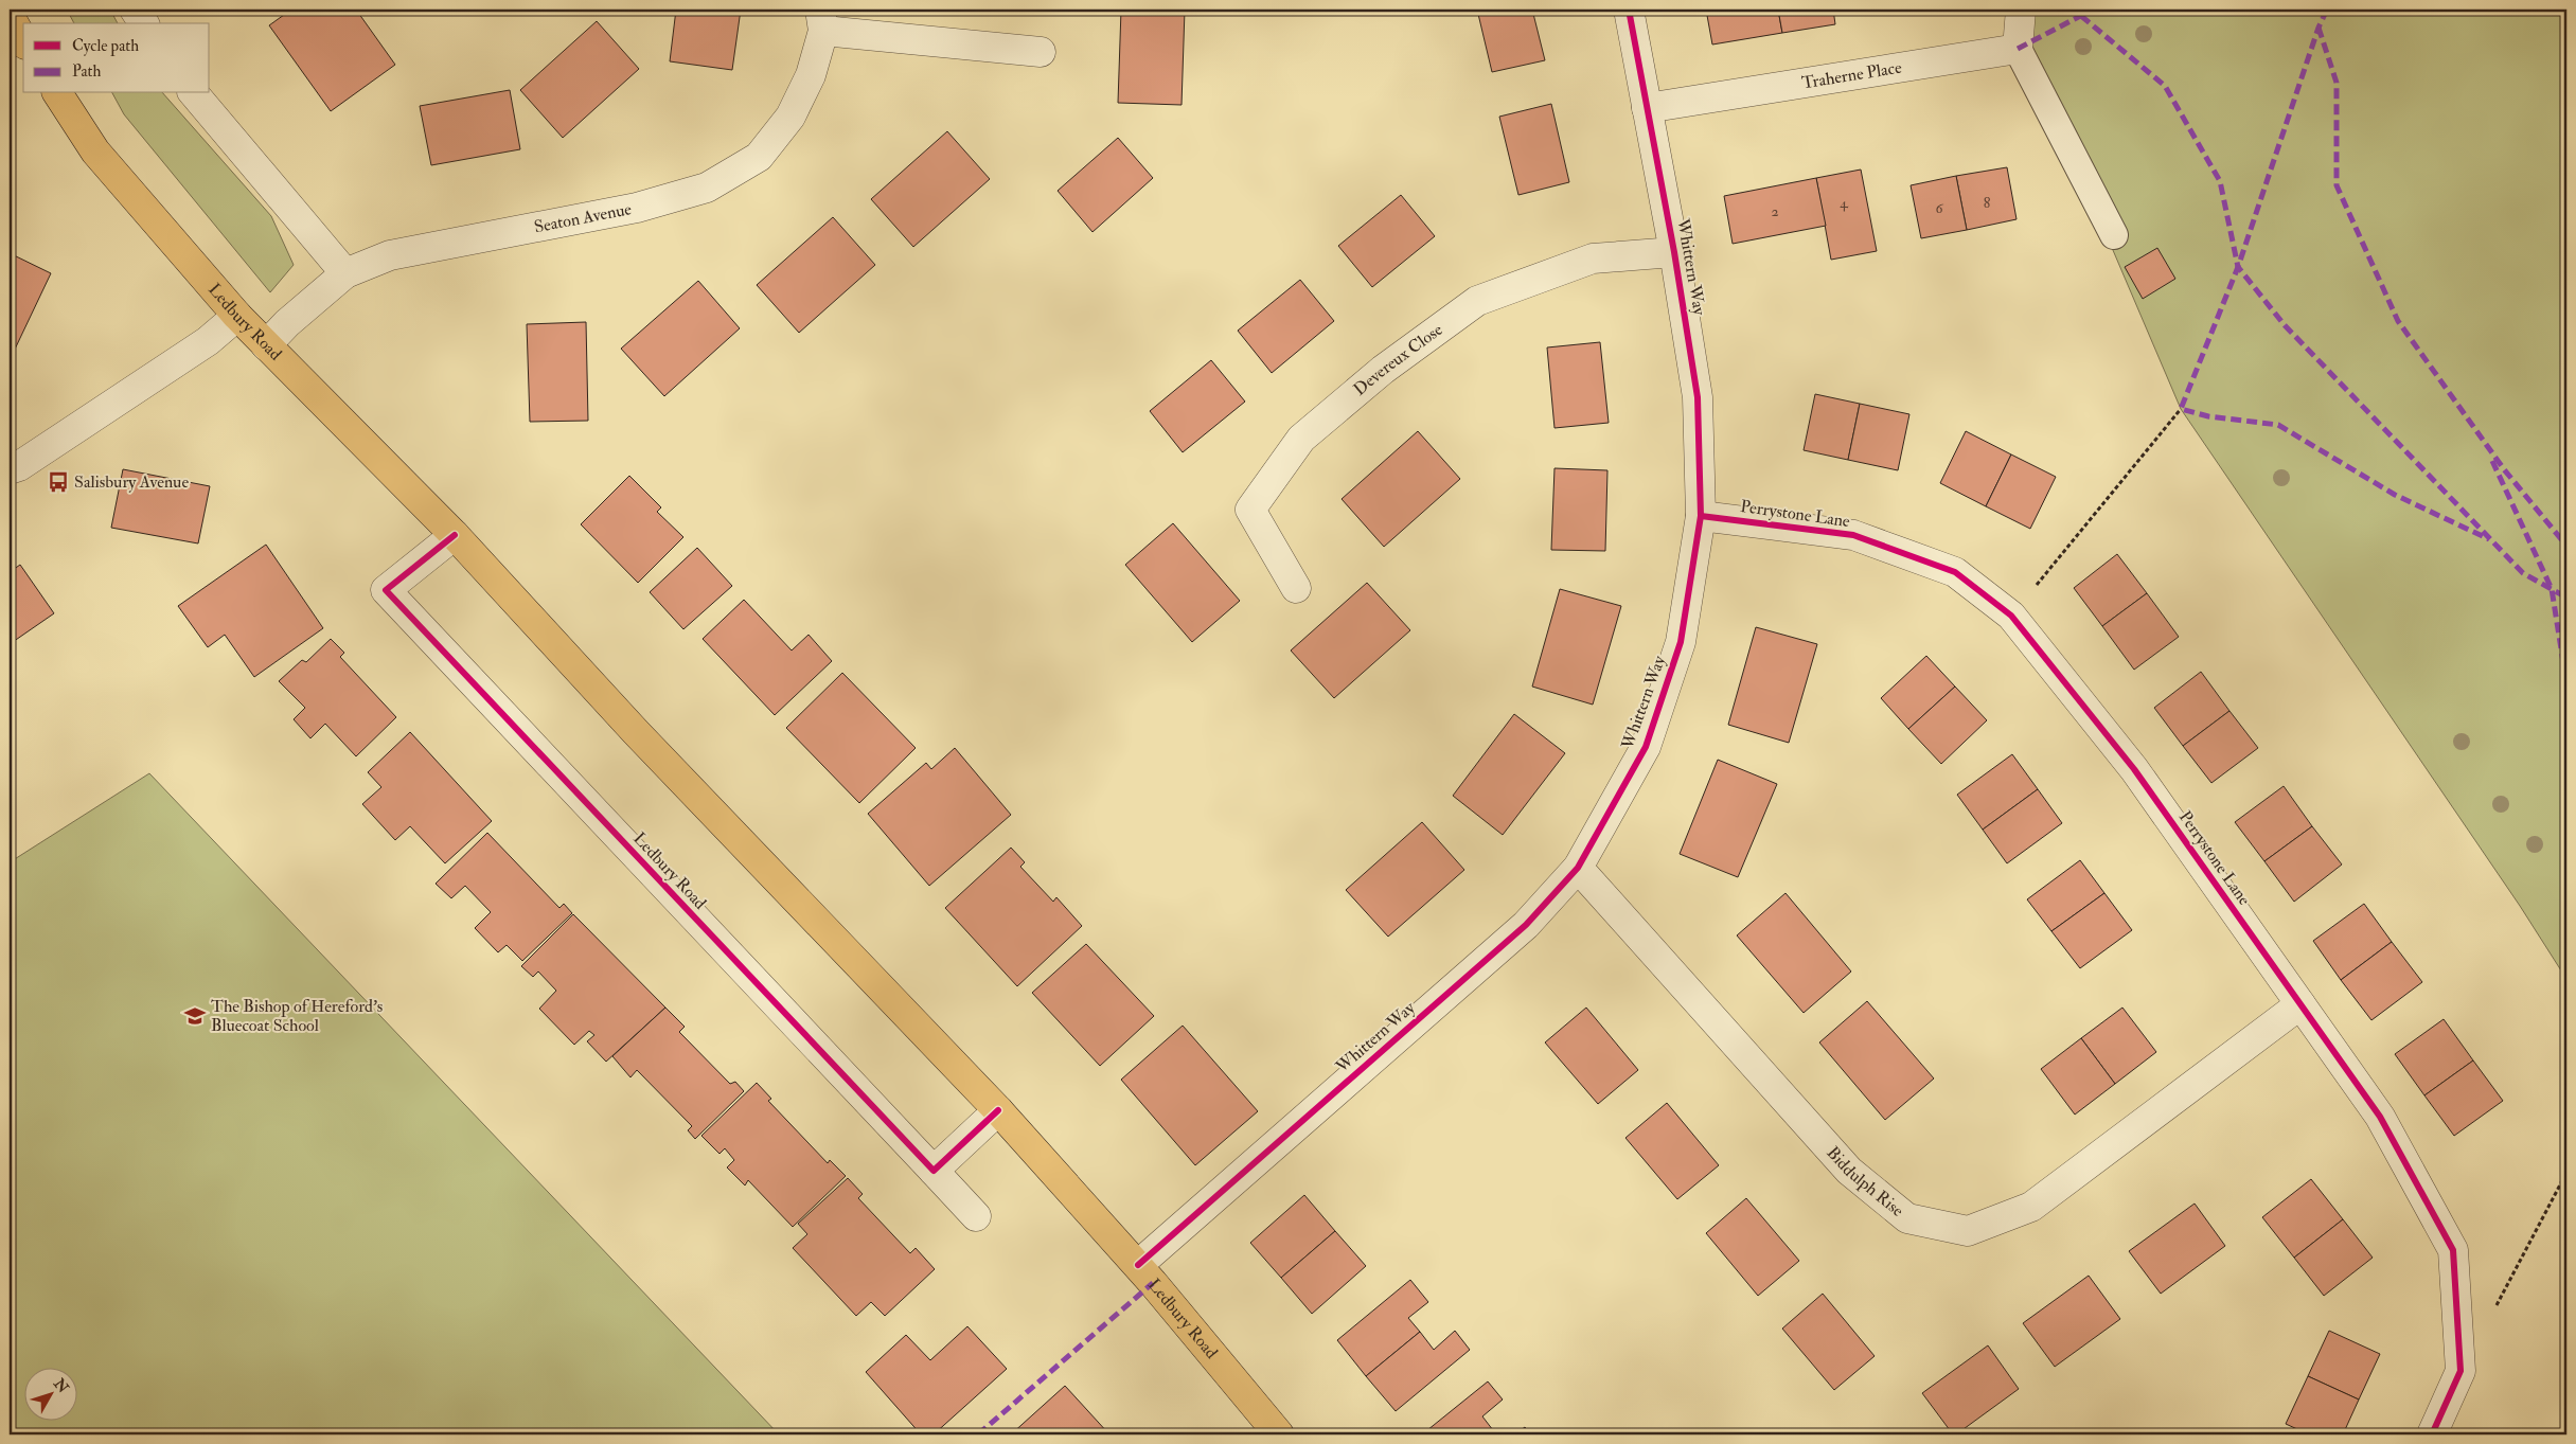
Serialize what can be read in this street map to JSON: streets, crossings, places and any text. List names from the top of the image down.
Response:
{
  "streets": {
    "highway": ["Ledbury Road"],
    "street": [
      "Traherne Place",
      "Seaton Avenue",
      "Whittern Way",
      "Devereux Close",
      "Perrystone Lane",
      "Biddulph Rise"
    ]
  },
  "crossings": [
    ["Traherne Place", "Whittern Way"],
    ["Seaton Avenue", "Ledbury Road"],
    ["Whittern Way", "Ledbury Road"],
    ["Whittern Way", "Devereux Close"],
    ["Whittern Way", "Perrystone Lane"],
    ["Whittern Way", "Biddulph Rise"],
    ["Perrystone Lane", "Biddulph Rise"]
  ],
  "places": {
    "bus stop": ["Salisbury Avenue"],
    "school or university": ["The Bishop of Hereford's Bluecoat School"]
  },
  "house_numbers": [
    "4",
    "8",
    "6",
    "2"
  ],
  "legend": ["Cycle path", "Path"],
  "north": "top right"
}
